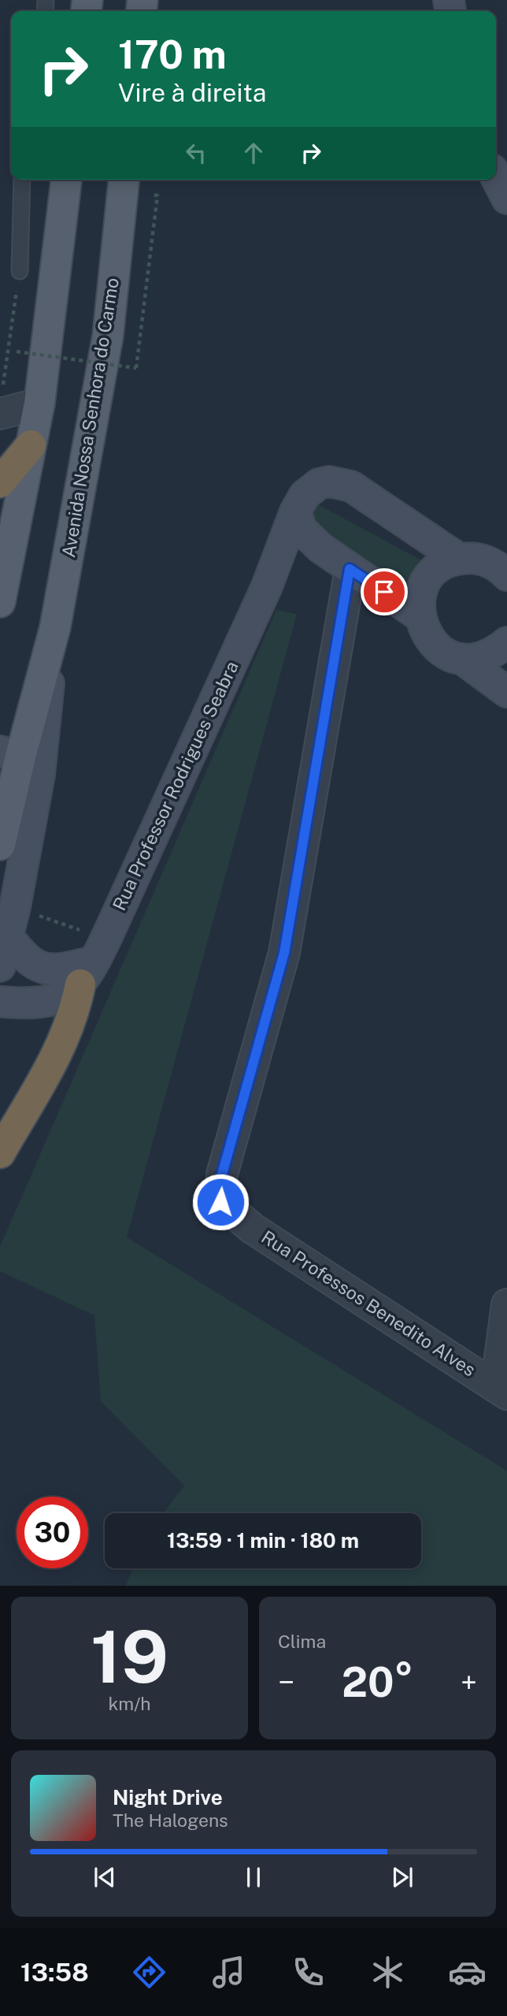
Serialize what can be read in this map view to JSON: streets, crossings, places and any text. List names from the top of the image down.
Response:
{
  "streets": {
    "main road": ["Avenida Nossa Senhora do Carmo"],
    "street": ["Rua Professor Rodrigues Seabra", "Rua Professos Benedito Alves"]
  },
  "page": {
    "turn": ["170 m", "Vire à direita"],
    "limit": "30",
    "trip": "13:59 · 1 min · 180 m",
    "tile": [
      ["19", "km/h"],
      "Clima"
    ],
    "heat": ["−", "20°", "+"],
    "song": ["Night Drive", "The Halogens"],
    "tabs": "13:58"
  }
}
